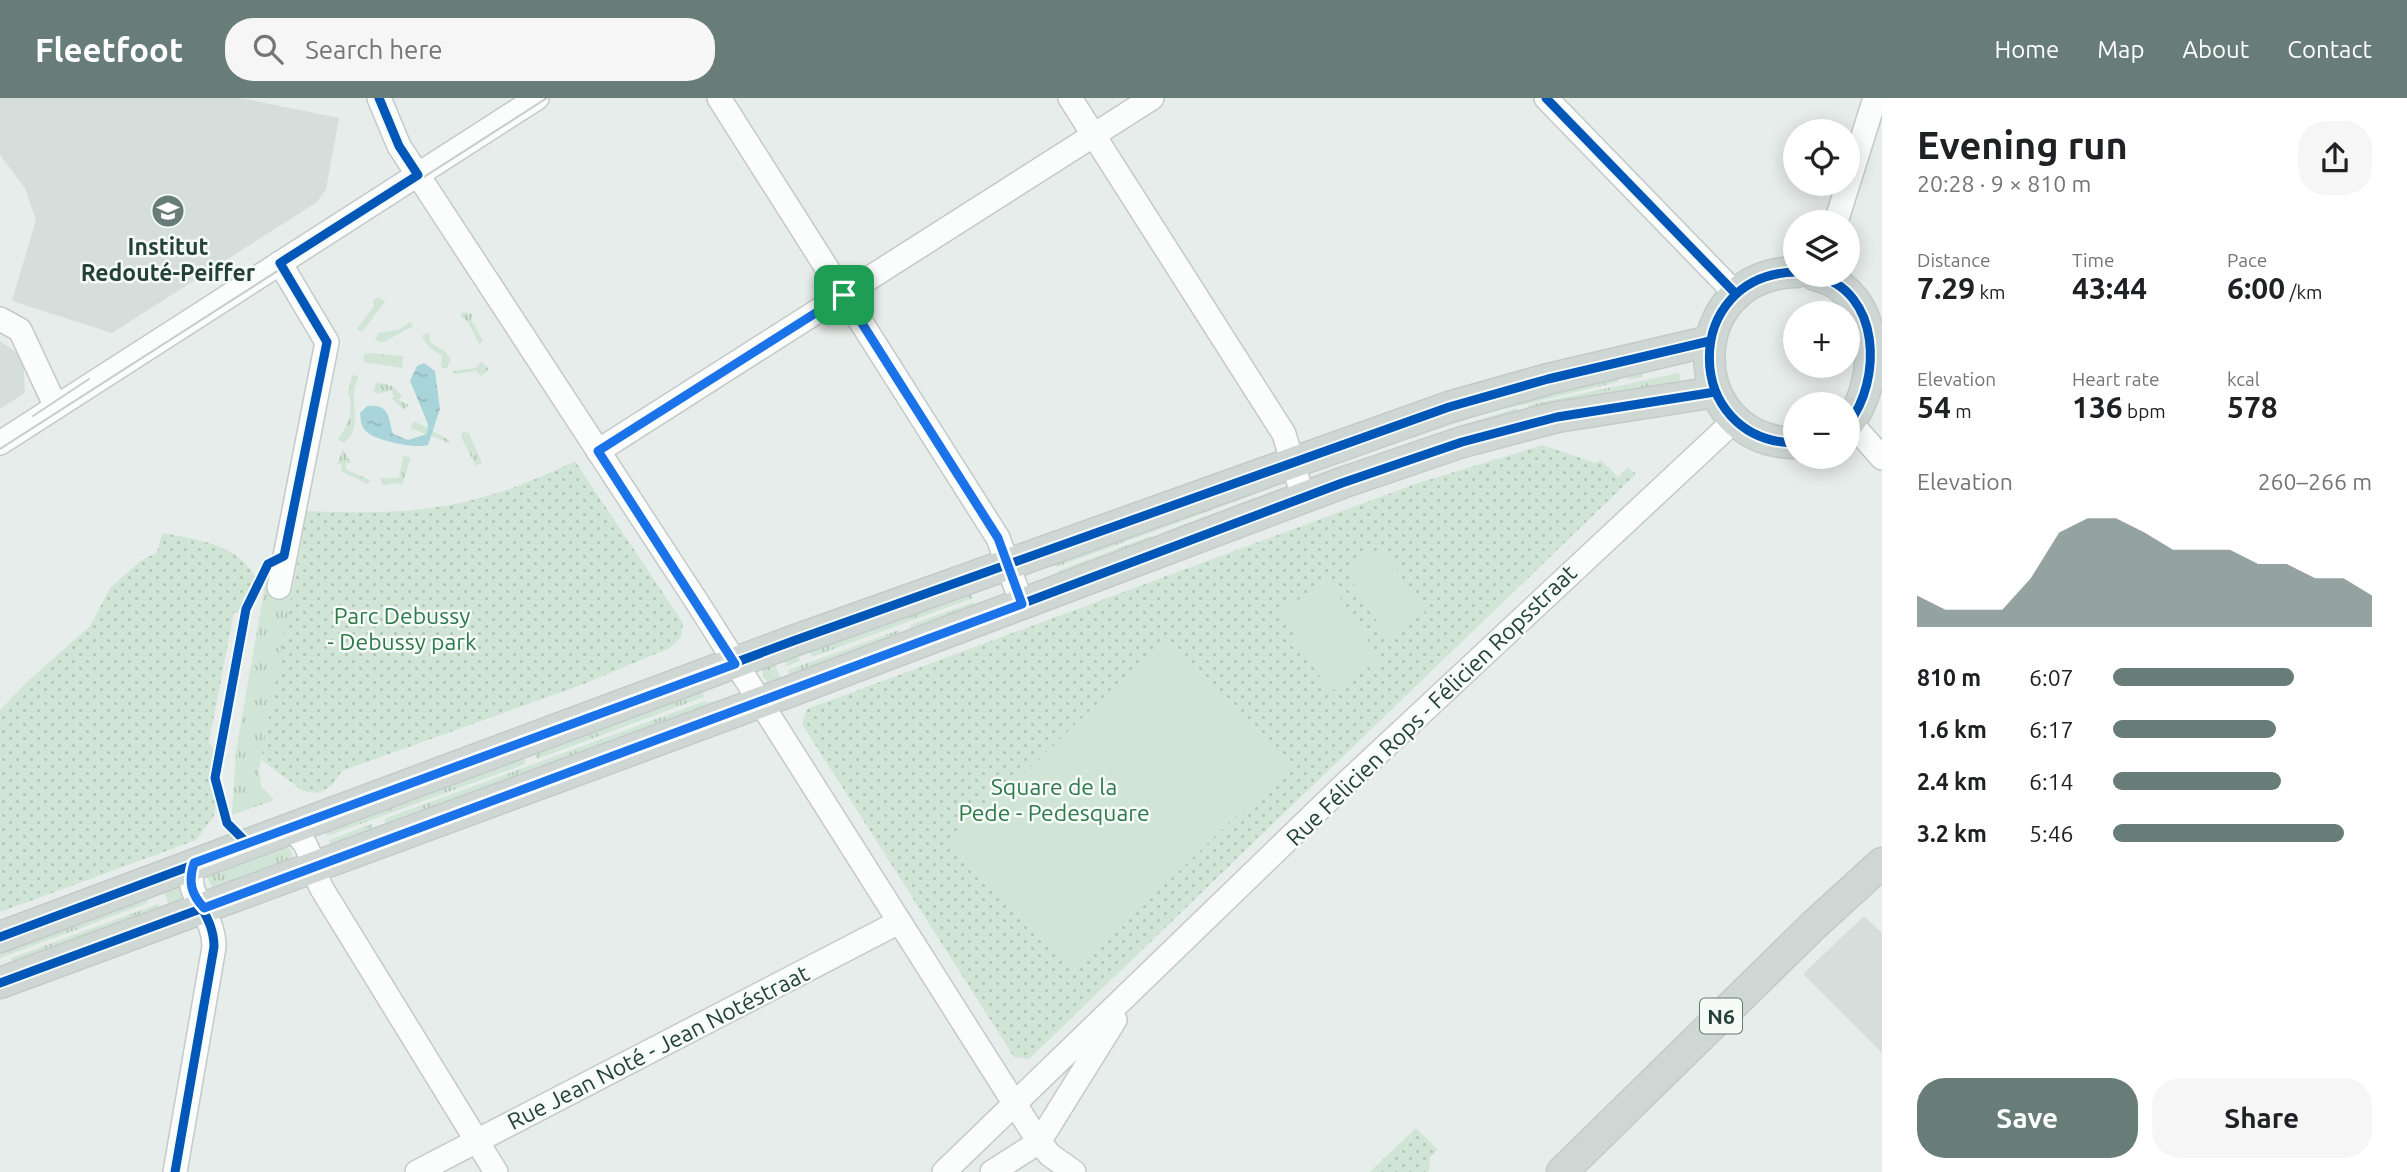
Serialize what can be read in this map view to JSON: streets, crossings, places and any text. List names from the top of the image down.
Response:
{
  "streets": {
    "main road": ["N6"],
    "street": ["Rue Félicien Rops - Félicien Ropsstraat", "Rue Jean Noté - Jean Notéstraat"]
  },
  "parks": ["Parc Debussy - Debussy park", "Square de la Pede - Pedesquare"],
  "places": {
    "school or university": ["Institut Redouté-Peiffer"]
  },
  "page": {
    "header": "Fleetfoot",
    "search": "Search here",
    "nav": [
      "Home",
      "Map",
      "About",
      "Contact"
    ],
    "heading": ["Evening run", "20:28 · 9 × 810 m"],
    "map_buttons": ["+", "−"],
    "stats": [
      ["Distance", "7.29 km"],
      ["Time", "43:44"],
      ["Pace", "6:00 /km"],
      ["Elevation", "54 m"],
      ["Heart rate", "136 bpm"],
      ["kcal", "578"]
    ],
    "chart": ["Elevation", "260–266 m"],
    "list": [
      {
        "name": "810 m",
        "note": "6:07"
      },
      {
        "name": "1.6 km",
        "note": "6:17"
      },
      {
        "name": "2.4 km",
        "note": "6:14"
      },
      {
        "name": "3.2 km",
        "note": "5:46"
      }
    ],
    "buttons": ["Save", "Share"]
  }
}
